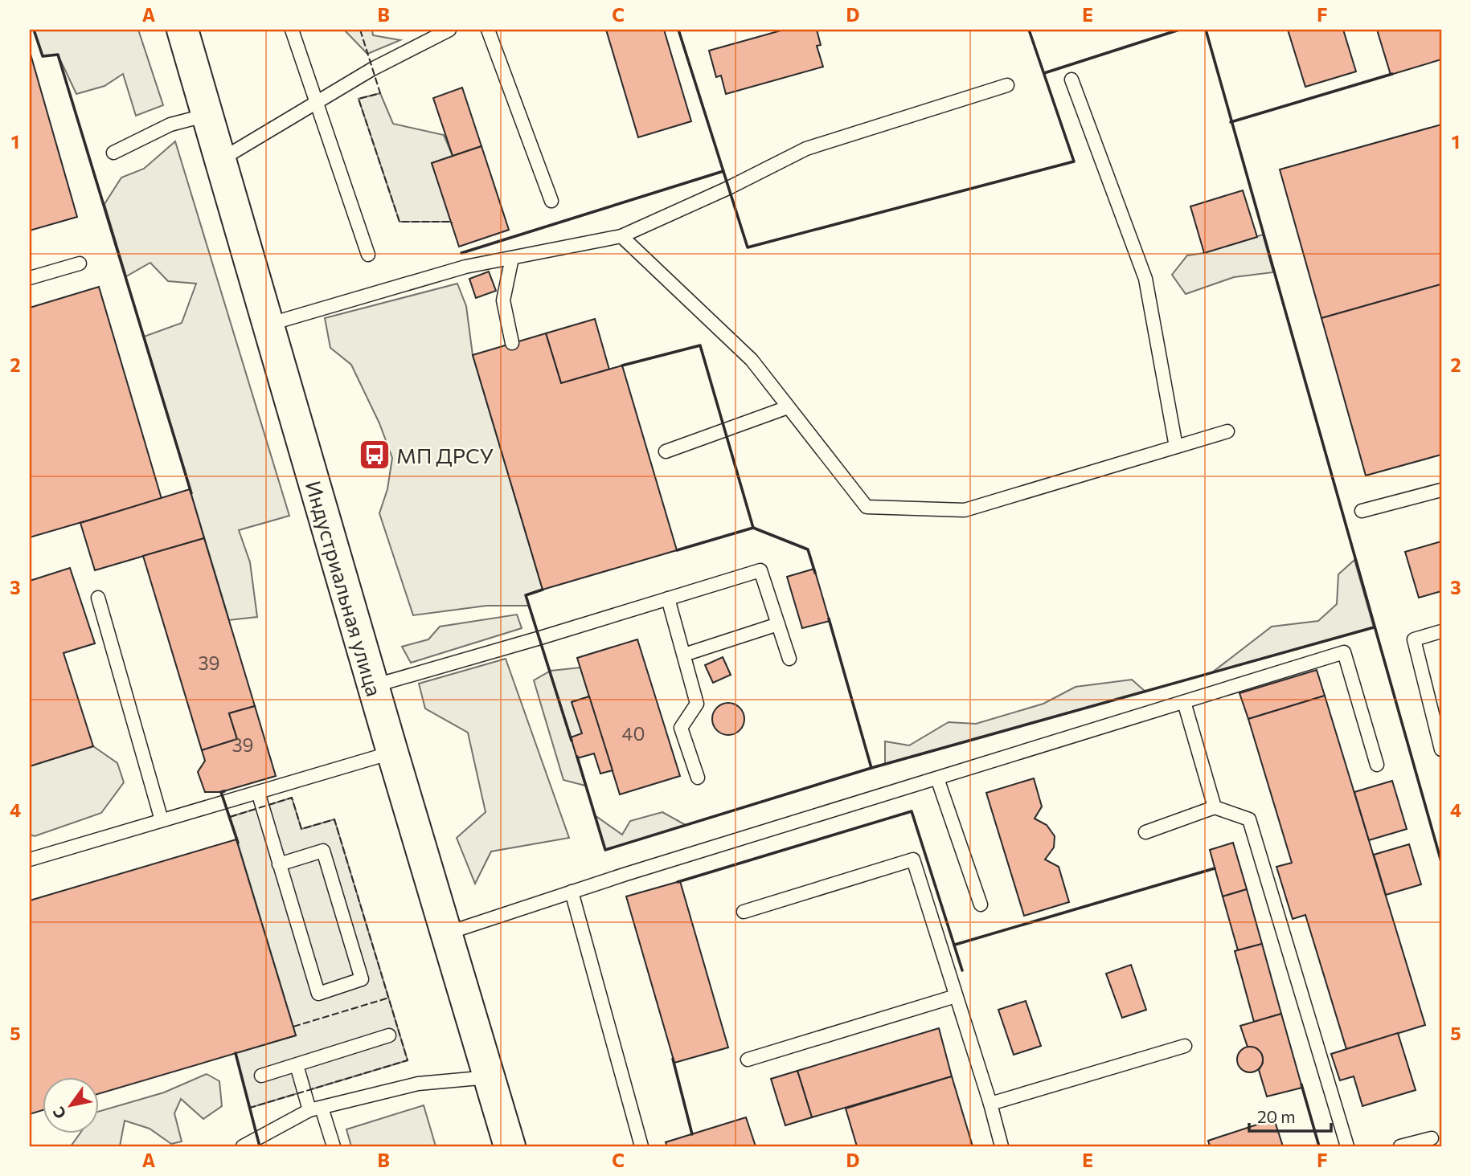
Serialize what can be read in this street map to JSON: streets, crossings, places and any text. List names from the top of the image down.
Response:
{
  "streets": {
    "main road": ["Индустриальная улица"]
  },
  "places": {
    "bus stop": ["МП ДРСУ"]
  },
  "house_numbers": ["39", "40", "39"],
  "scale_bar": "20 m",
  "north": "bottom left",
  "grid": {
    "columns": [
      "A",
      "B",
      "C",
      "D",
      "E",
      "F"
    ],
    "rows": [
      "1",
      "2",
      "3",
      "4",
      "5"
    ]
  }
}
